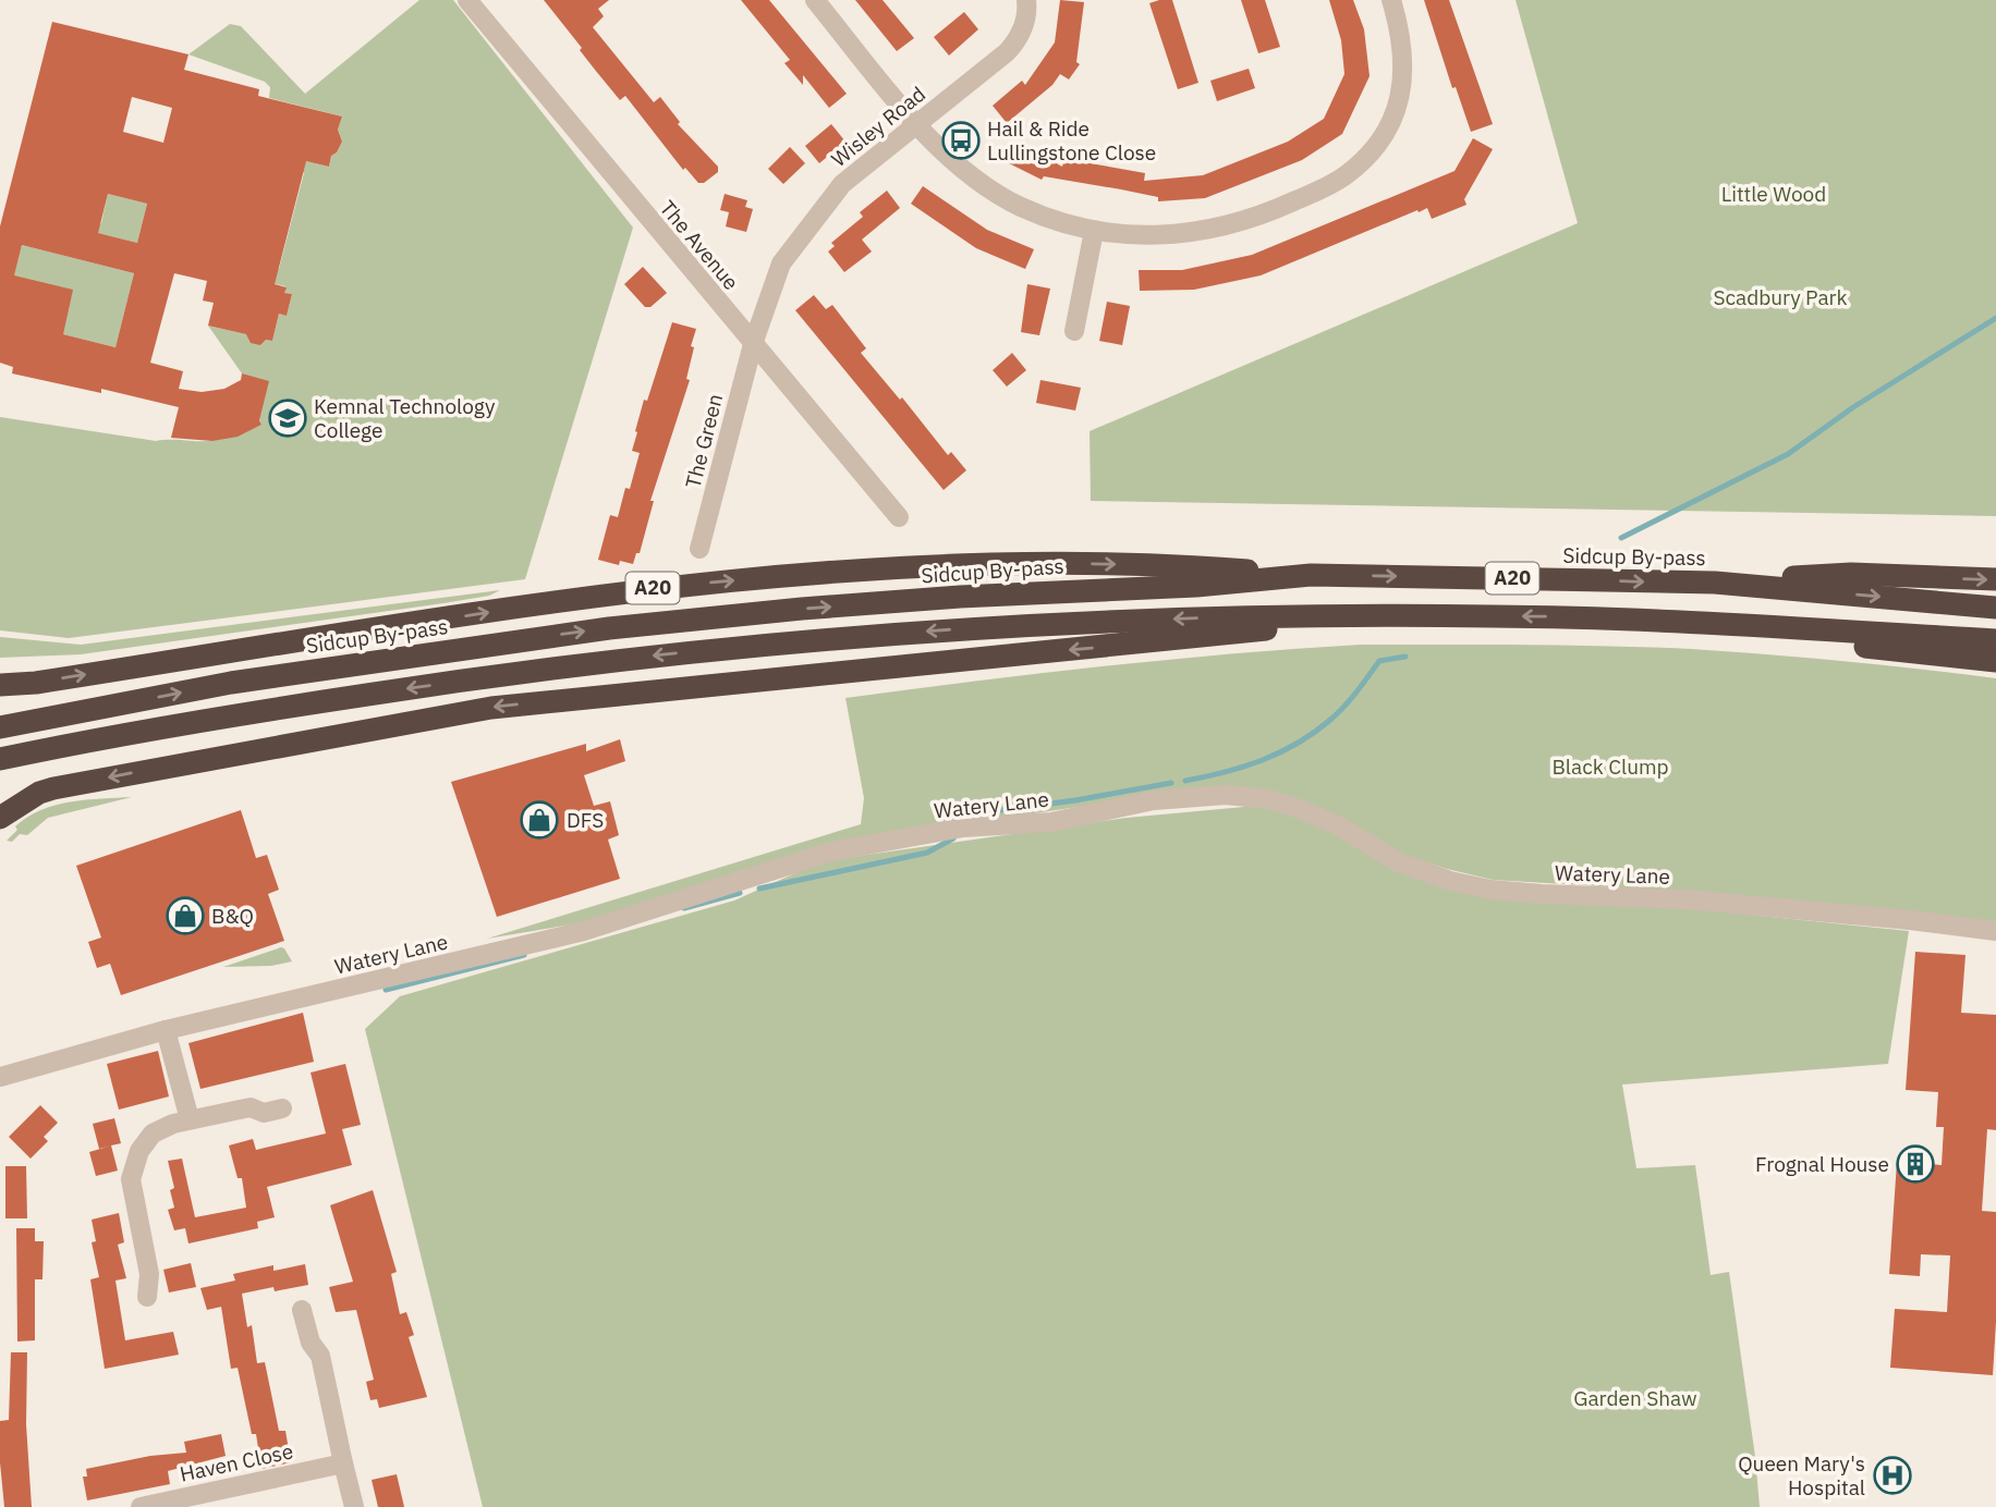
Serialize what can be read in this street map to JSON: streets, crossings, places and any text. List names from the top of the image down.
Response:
{
  "streets": {
    "highway": ["Sidcup By-pass", "A20"],
    "street": [
      "Wisley Road",
      "The Avenue",
      "The Green",
      "Watery Lane",
      "Haven Close"
    ]
  },
  "crossings": [
    ["Wisley Road", "The Avenue"],
    ["Wisley Road", "The Green"],
    ["The Avenue", "The Green"],
    ["Sidcup By-pass", "A20"]
  ],
  "parks": [
    "Little Wood",
    "Scadbury Park",
    "Black Clump",
    "Garden Shaw"
  ],
  "places": {
    "bus stop": ["Hail & Ride Lullingstone Close"],
    "school or university": ["Kemnal Technology College"],
    "shop": ["DFS", "B&Q"],
    "building": ["Frognal House"],
    "hospital": ["Queen Mary's Hospital"]
  }
}
